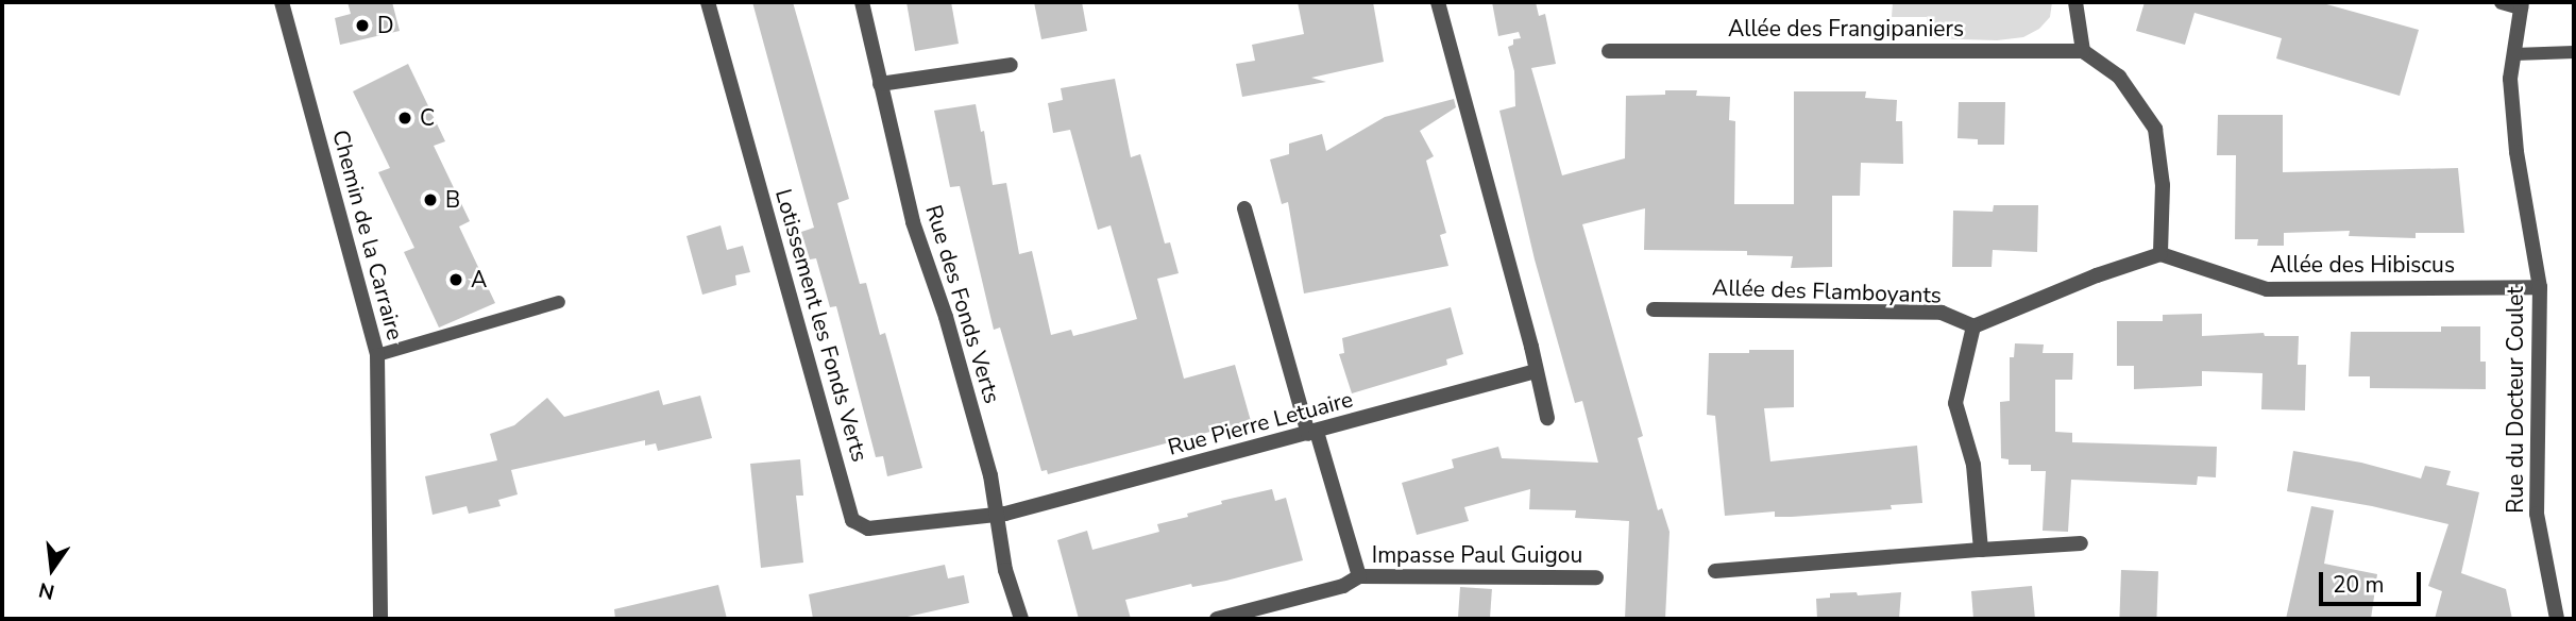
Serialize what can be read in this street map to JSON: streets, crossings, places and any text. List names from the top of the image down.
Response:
{
  "streets": {
    "street": [
      "Allée des Frangipaniers",
      "Chemin de la Carraire",
      "Allée des Hibiscus",
      "Allée des Flamboyants",
      "Rue des Fonds Verts",
      "Lotissement les Fonds Verts",
      "Rue du Docteur Coulet",
      "Rue Pierre Letuaire",
      "Impasse Paul Guigou"
    ]
  },
  "crossings": [
    ["Allée des Hibiscus", "Rue du Docteur Coulet"],
    ["Rue des Fonds Verts", "Lotissement les Fonds Verts"],
    ["Rue des Fonds Verts", "Rue Pierre Letuaire"],
    ["Lotissement les Fonds Verts", "Rue Pierre Letuaire"]
  ],
  "places": [
    "D",
    "C",
    "B",
    "A"
  ],
  "scale_bar": "20 m",
  "north": "bottom"
}
